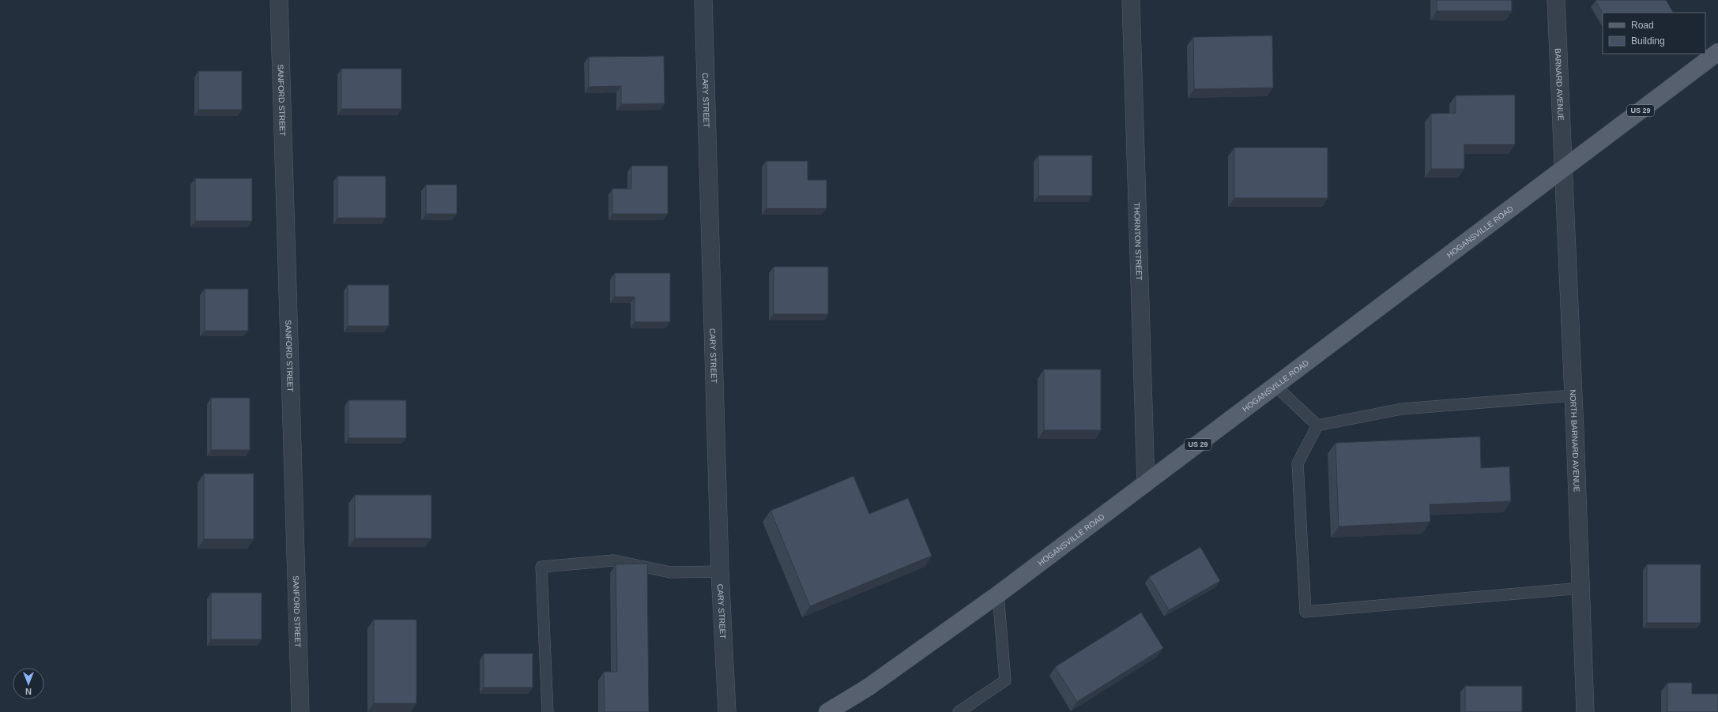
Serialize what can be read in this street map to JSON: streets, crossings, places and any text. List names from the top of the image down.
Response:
{
  "streets": {
    "main road": ["US 29", "HOGANSVILLE ROAD"],
    "street": [
      "BARNARD AVENUE",
      "SANFORD STREET",
      "CARY STREET",
      "THORNTON STREET",
      "NORTH BARNARD AVENUE"
    ]
  },
  "crossings": [
    ["BARNARD AVENUE", "HOGANSVILLE ROAD"],
    ["BARNARD AVENUE", "NORTH BARNARD AVENUE"],
    ["HOGANSVILLE ROAD", "THORNTON STREET"],
    ["HOGANSVILLE ROAD", "NORTH BARNARD AVENUE"]
  ],
  "legend": ["Road", "Building"],
  "north": "bottom"
}
